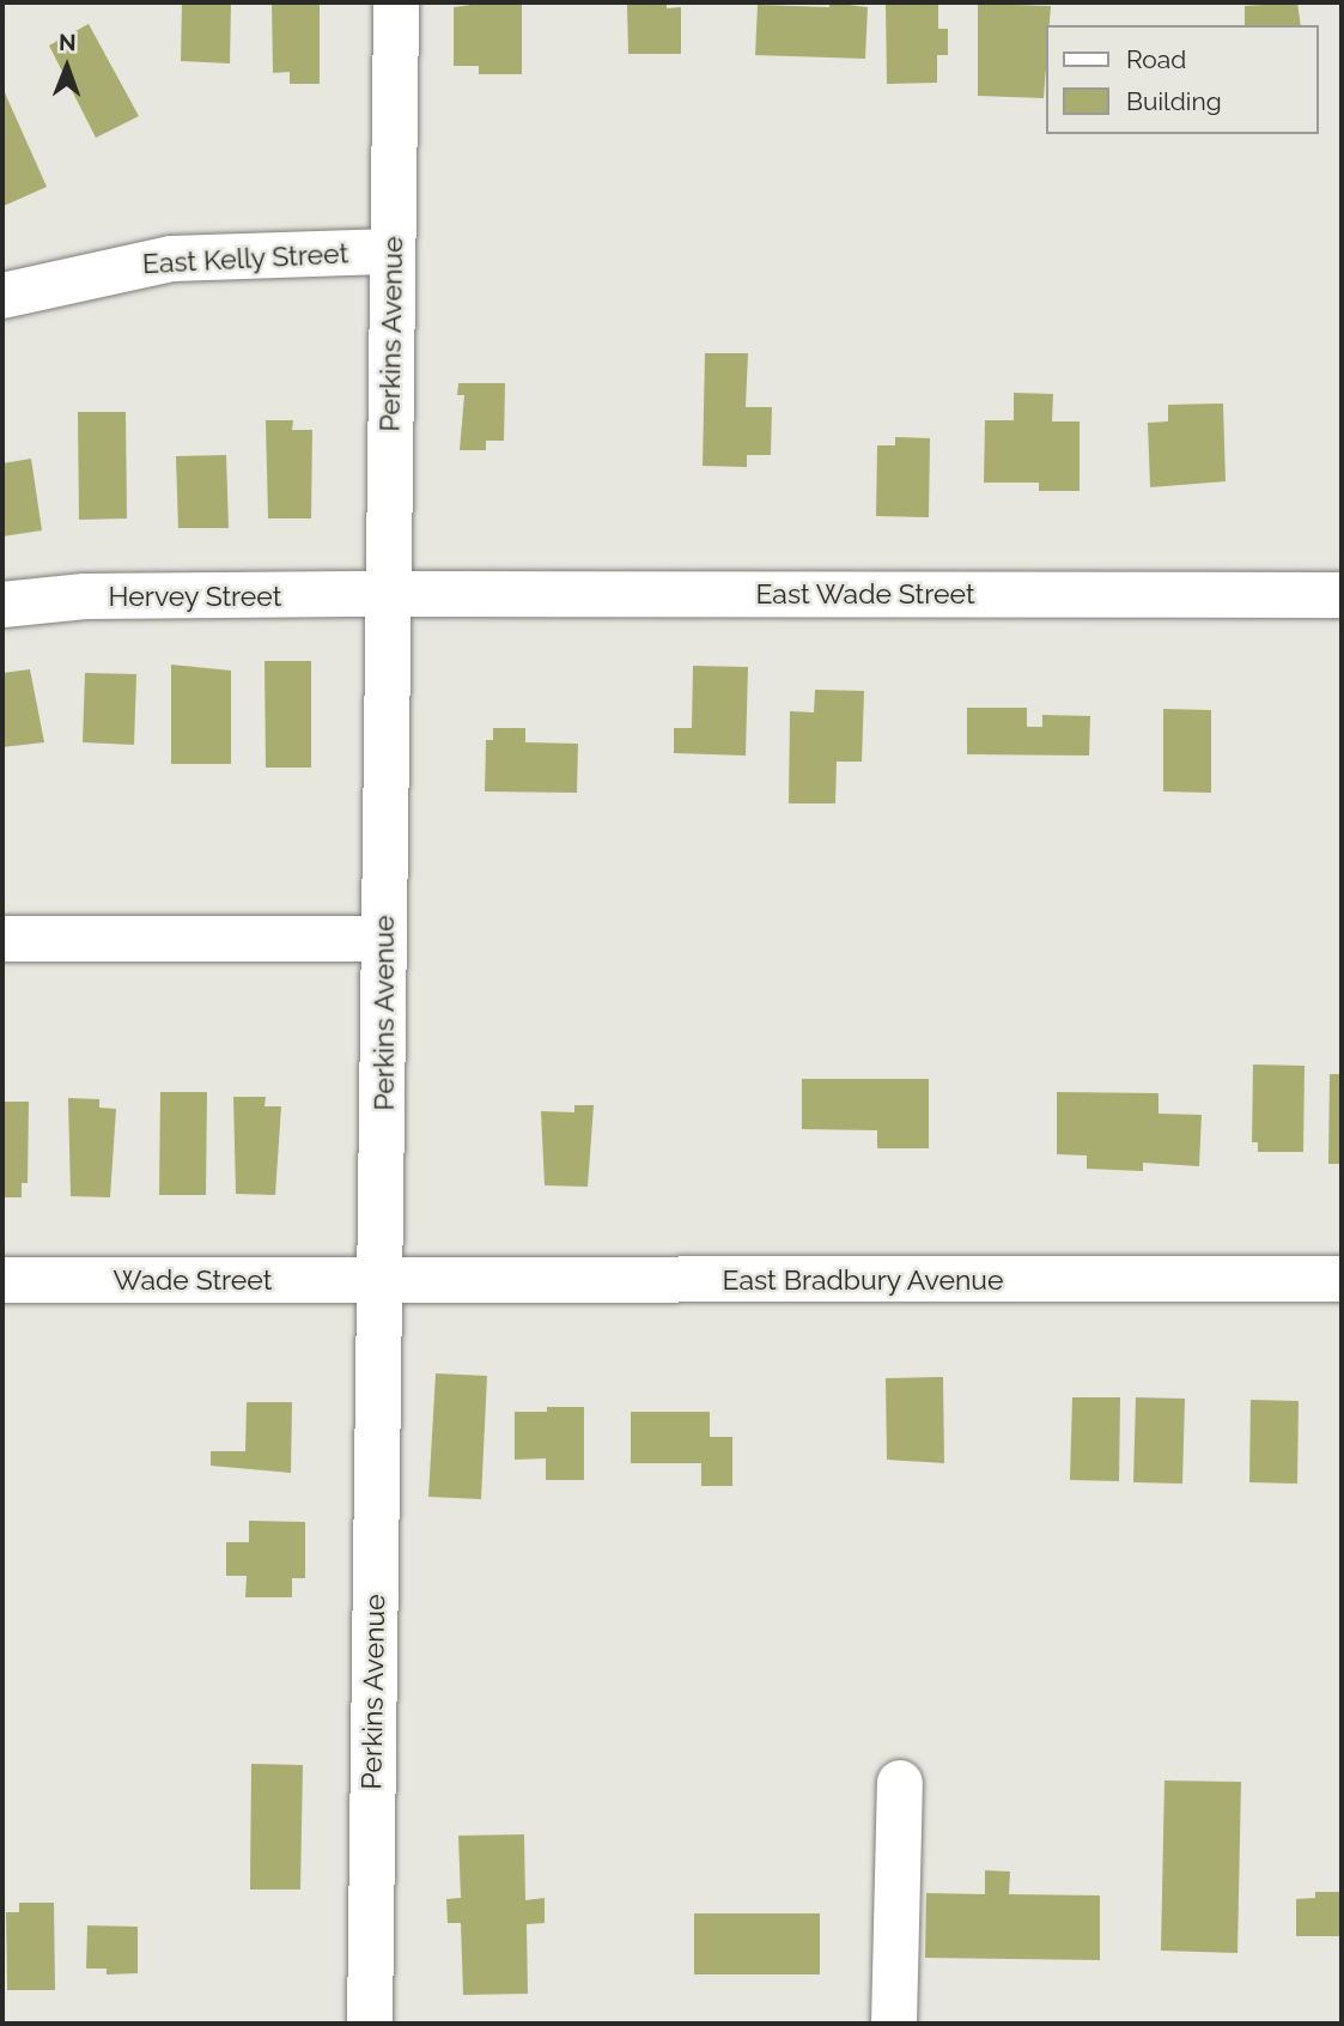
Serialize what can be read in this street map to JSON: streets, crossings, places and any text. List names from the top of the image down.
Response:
{
  "streets": {
    "street": [
      "East Kelly Street",
      "Perkins Avenue",
      "East Wade Street",
      "Hervey Street",
      "Wade Street",
      "East Bradbury Avenue"
    ]
  },
  "crossings": [
    ["East Kelly Street", "Perkins Avenue"],
    ["Perkins Avenue", "East Wade Street"],
    ["Perkins Avenue", "Hervey Street"],
    ["Perkins Avenue", "Wade Street"],
    ["Perkins Avenue", "East Bradbury Avenue"],
    ["East Wade Street", "Hervey Street"],
    ["Wade Street", "East Bradbury Avenue"]
  ],
  "legend": ["Road", "Building"],
  "north": "top"
}
